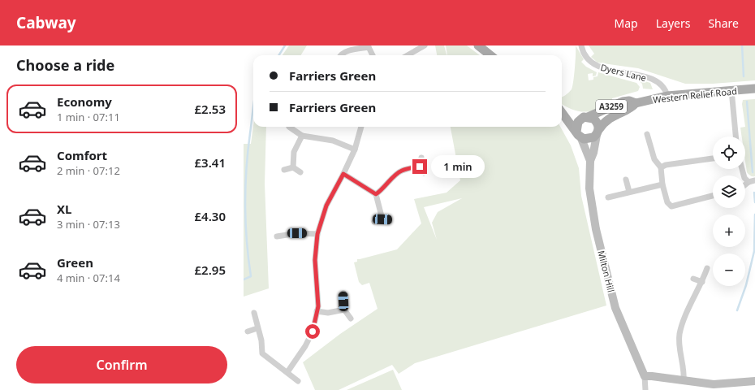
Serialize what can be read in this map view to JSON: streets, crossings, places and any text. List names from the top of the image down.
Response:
{
  "streets": {
    "main road": ["Western Relief Road", "A3259", "Milton Hill"],
    "street": ["Dyers Lane"]
  },
  "crossings": [
    ["Dyers Lane", "Western Relief Road"],
    ["Western Relief Road", "A3259"],
    ["Western Relief Road", "Milton Hill"],
    ["A3259", "Milton Hill"]
  ],
  "page": {
    "header": "Cabway",
    "nav": ["Map", "Layers", "Share"],
    "heading": "Choose a ride",
    "banner": ["Farriers Green", "Farriers Green"],
    "list": [
      {
        "name": "Economy",
        "note": "1 min · 07:11",
        "value": "£2.53"
      },
      {
        "name": "Comfort",
        "note": "2 min · 07:12",
        "value": "£3.41"
      },
      {
        "name": "XL",
        "note": "3 min · 07:13",
        "value": "£4.30"
      },
      {
        "name": "Green",
        "note": "4 min · 07:14",
        "value": "£2.95"
      }
    ],
    "map_buttons": ["+", "−"],
    "bubble": "1 min",
    "buttons": "Confirm"
  }
}
